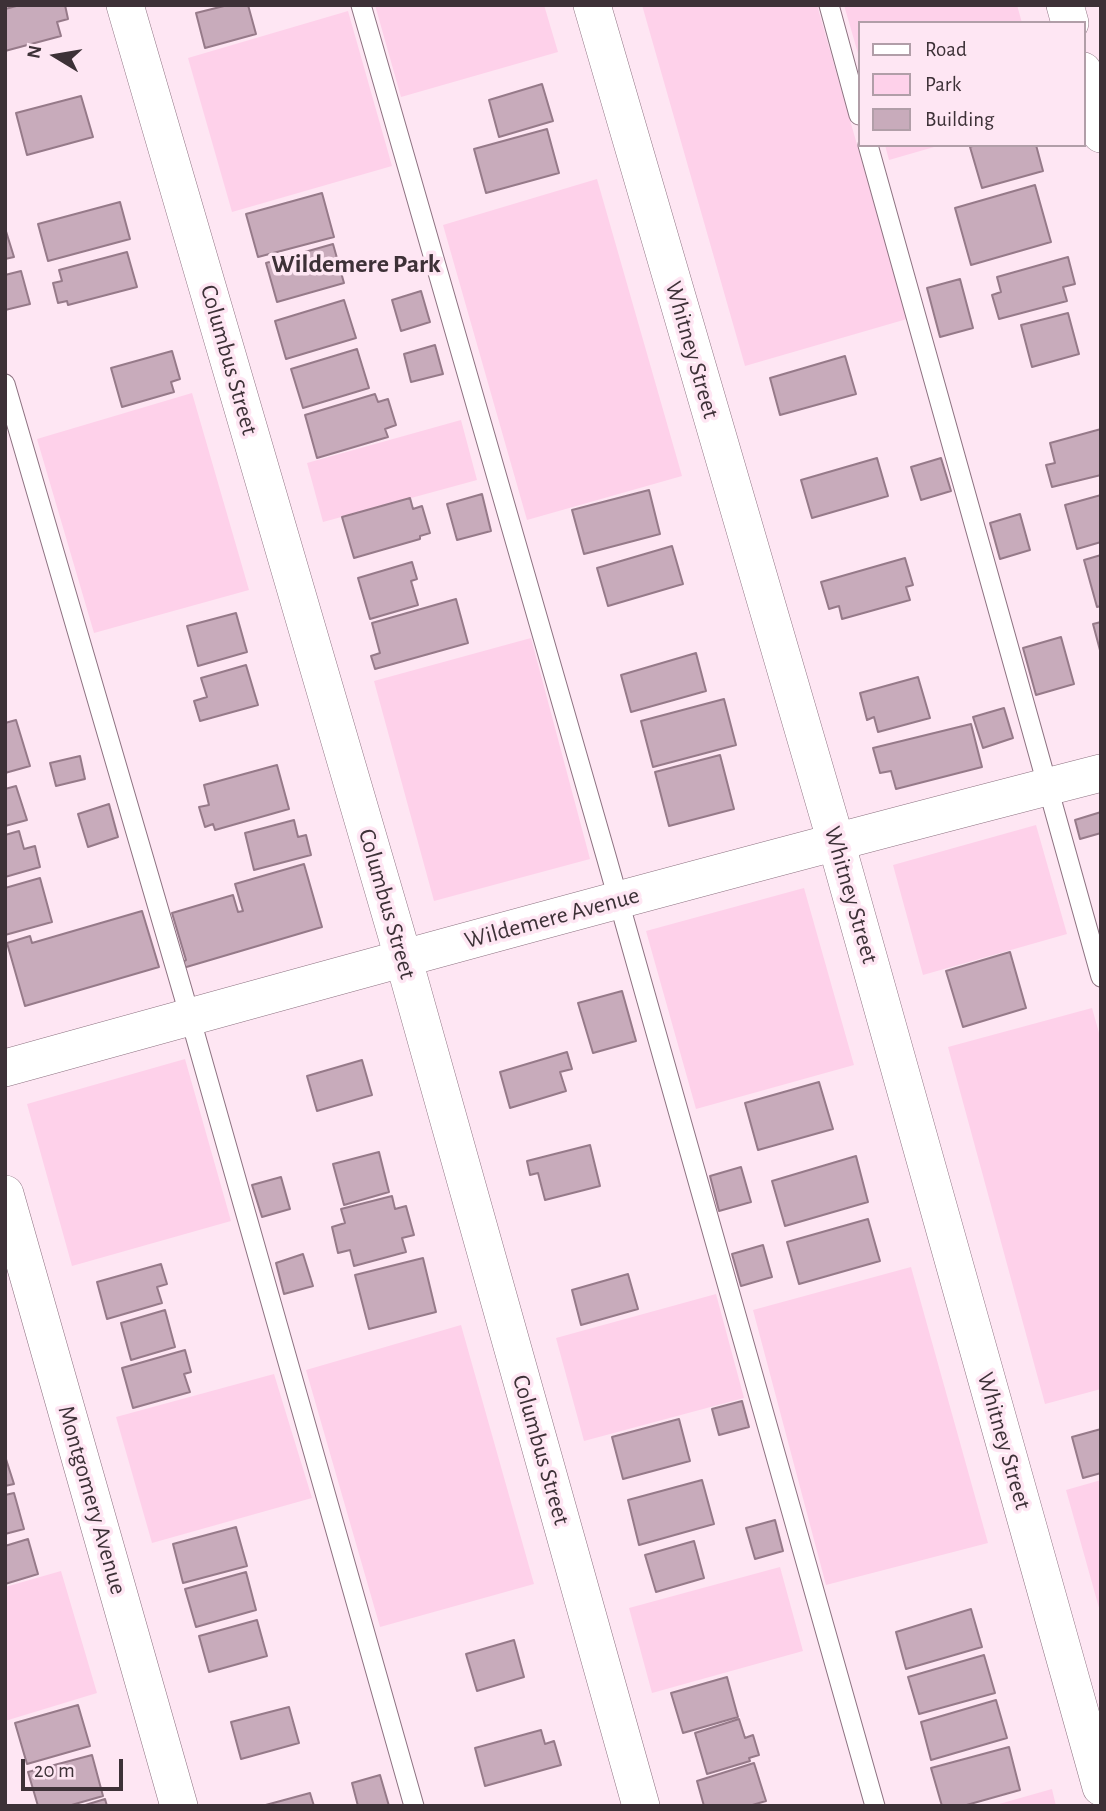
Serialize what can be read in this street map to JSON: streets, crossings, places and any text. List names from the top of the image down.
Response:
{
  "streets": {
    "street": [
      "Whitney Street",
      "Columbus Street",
      "Wildemere Avenue",
      "Montgomery Avenue"
    ]
  },
  "crossings": [
    ["Whitney Street", "Wildemere Avenue"],
    ["Columbus Street", "Wildemere Avenue"]
  ],
  "districts": ["Wildemere Park"],
  "legend": ["Road", "Park", "Building"],
  "scale_bar": "20 m",
  "north": "left"
}
